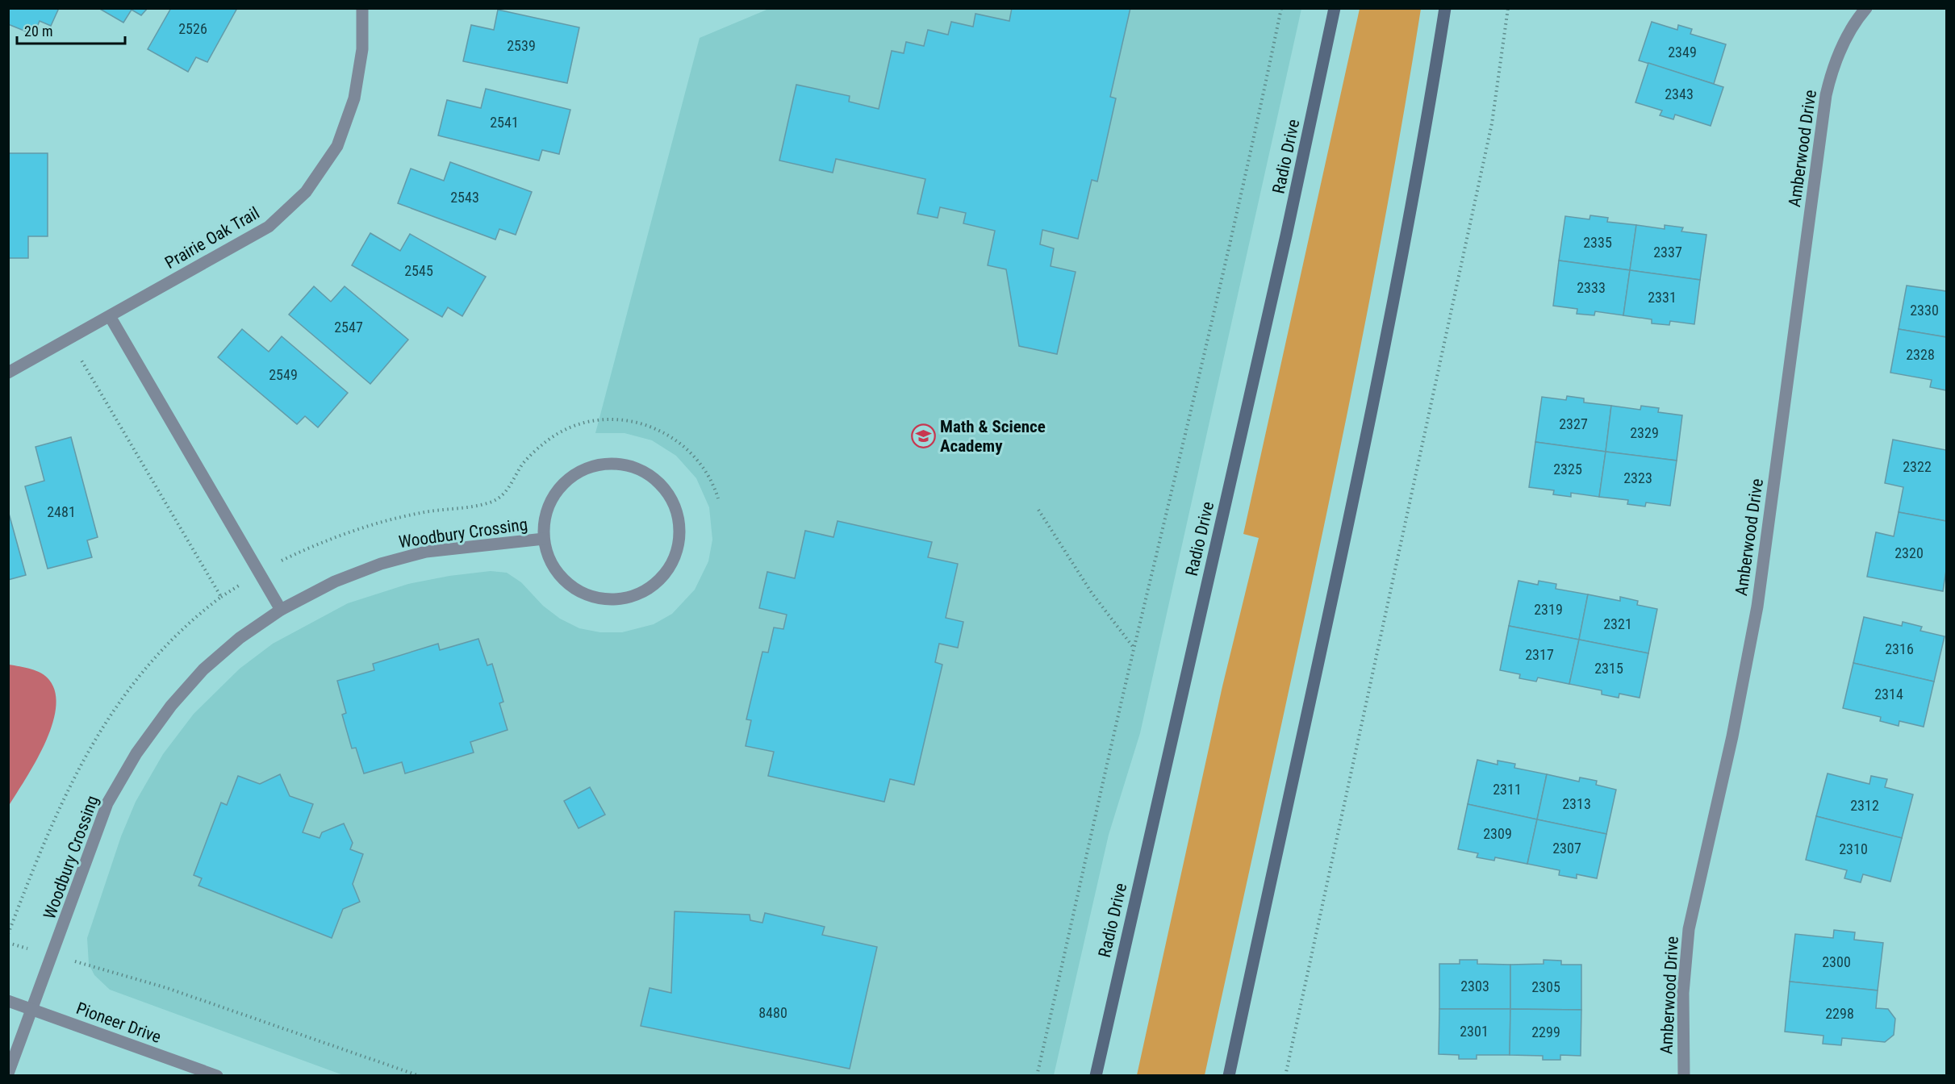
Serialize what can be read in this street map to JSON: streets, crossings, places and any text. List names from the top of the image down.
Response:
{
  "streets": {
    "main road": ["Radio Drive"],
    "street": [
      "Amberwood Drive",
      "Prairie Oak Trail",
      "Woodbury Crossing",
      "Pioneer Drive"
    ]
  },
  "crossings": [
    ["Woodbury Crossing", "Pioneer Drive"]
  ],
  "places": {
    "school or university": ["Math & Science Academy"]
  },
  "house_numbers": [
    "2526",
    "2539",
    "2349",
    "2343",
    "2541",
    "2543",
    "2335",
    "2337",
    "2545",
    "2333",
    "2331",
    "2330",
    "2547",
    "2328",
    "2549",
    "2327",
    "2329",
    "2322",
    "2325",
    "2323",
    "2481",
    "2320",
    "2319",
    "2321",
    "2316",
    "2317",
    "2315",
    "2314",
    "2311",
    "2313",
    "2312",
    "2309",
    "2307",
    "2310",
    "2300",
    "2303",
    "2305",
    "8480",
    "2298",
    "2301",
    "2299"
  ],
  "scale_bar": "20 m"
}
